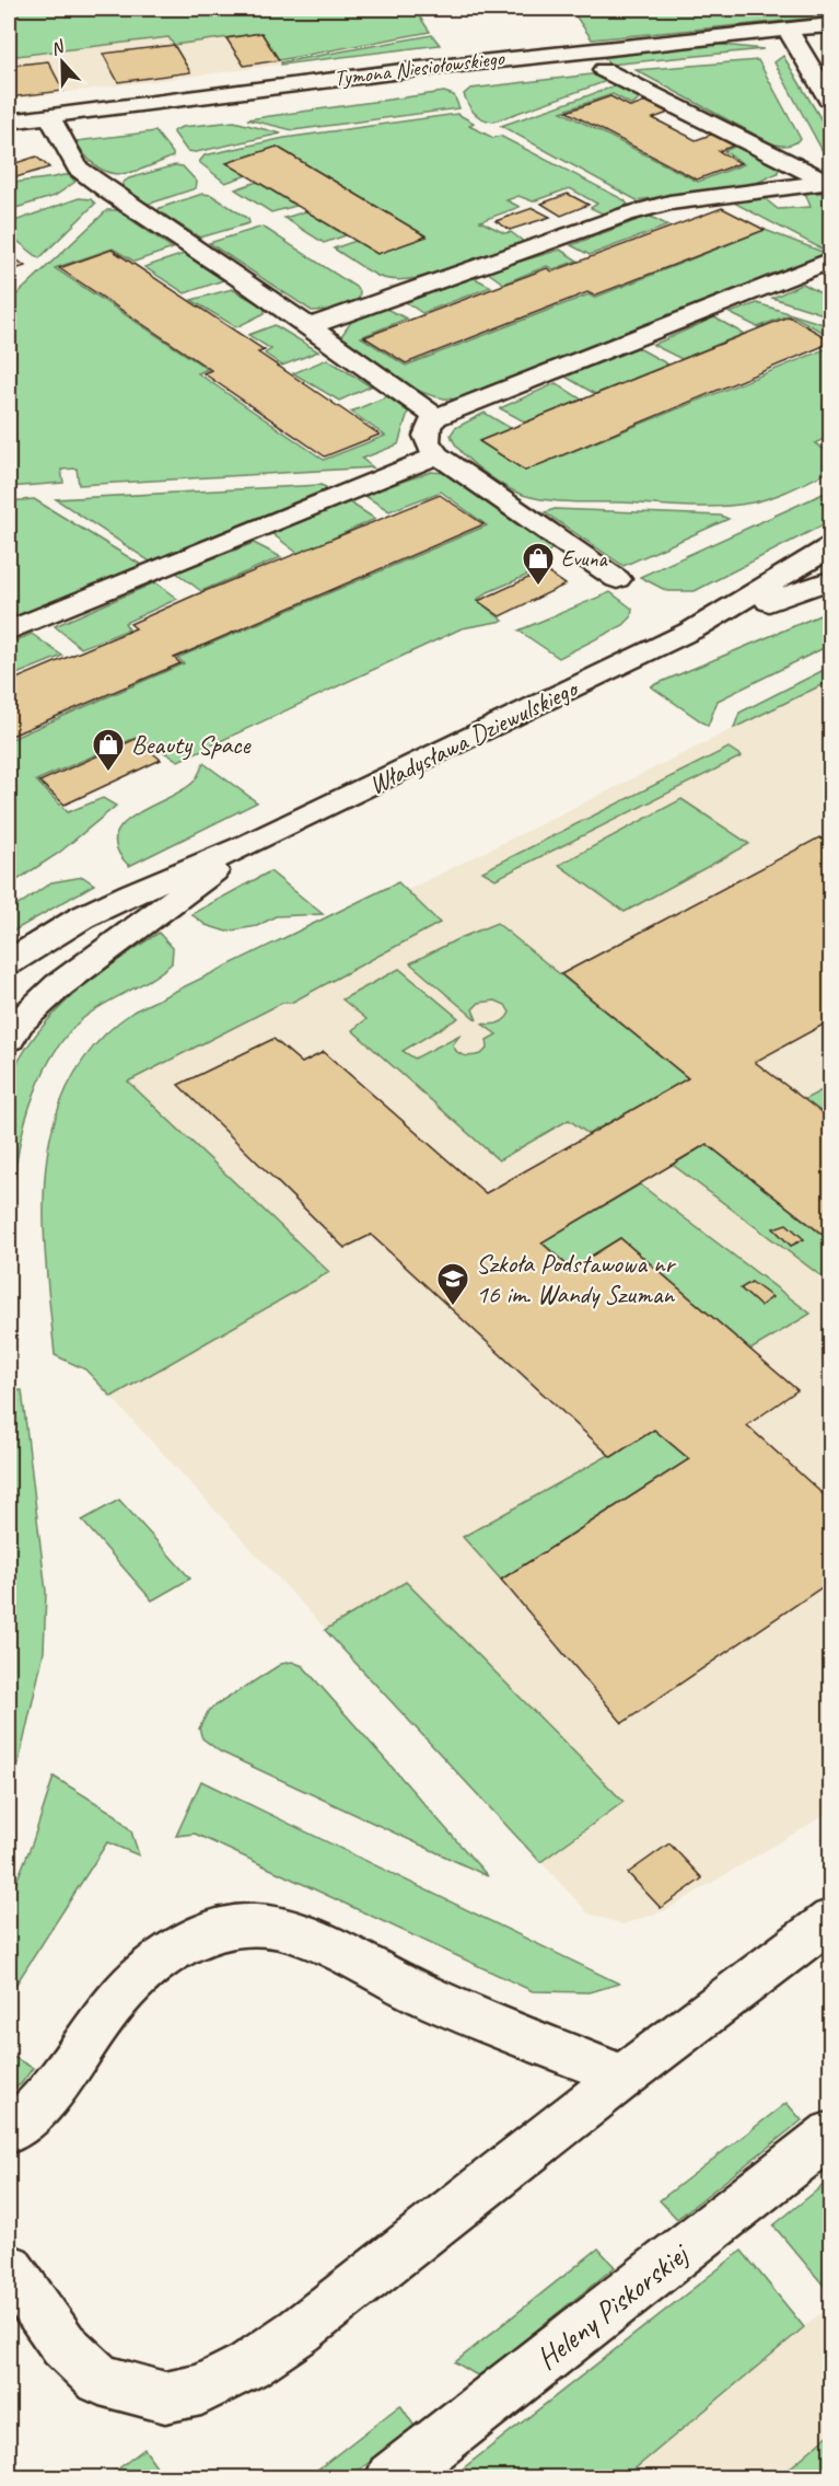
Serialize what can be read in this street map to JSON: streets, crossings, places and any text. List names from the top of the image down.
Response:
{
  "streets": {
    "street": ["Tymona Niesiołowskiego", "Władysława Dziewulskiego", "Heleny Piskorskiej"]
  },
  "places": {
    "shop": ["Evuna", "Beauty Space"],
    "school or university": ["Szkoła Podstawowa nr 16 im. Wandy Szuman"]
  },
  "north": "top"
}
